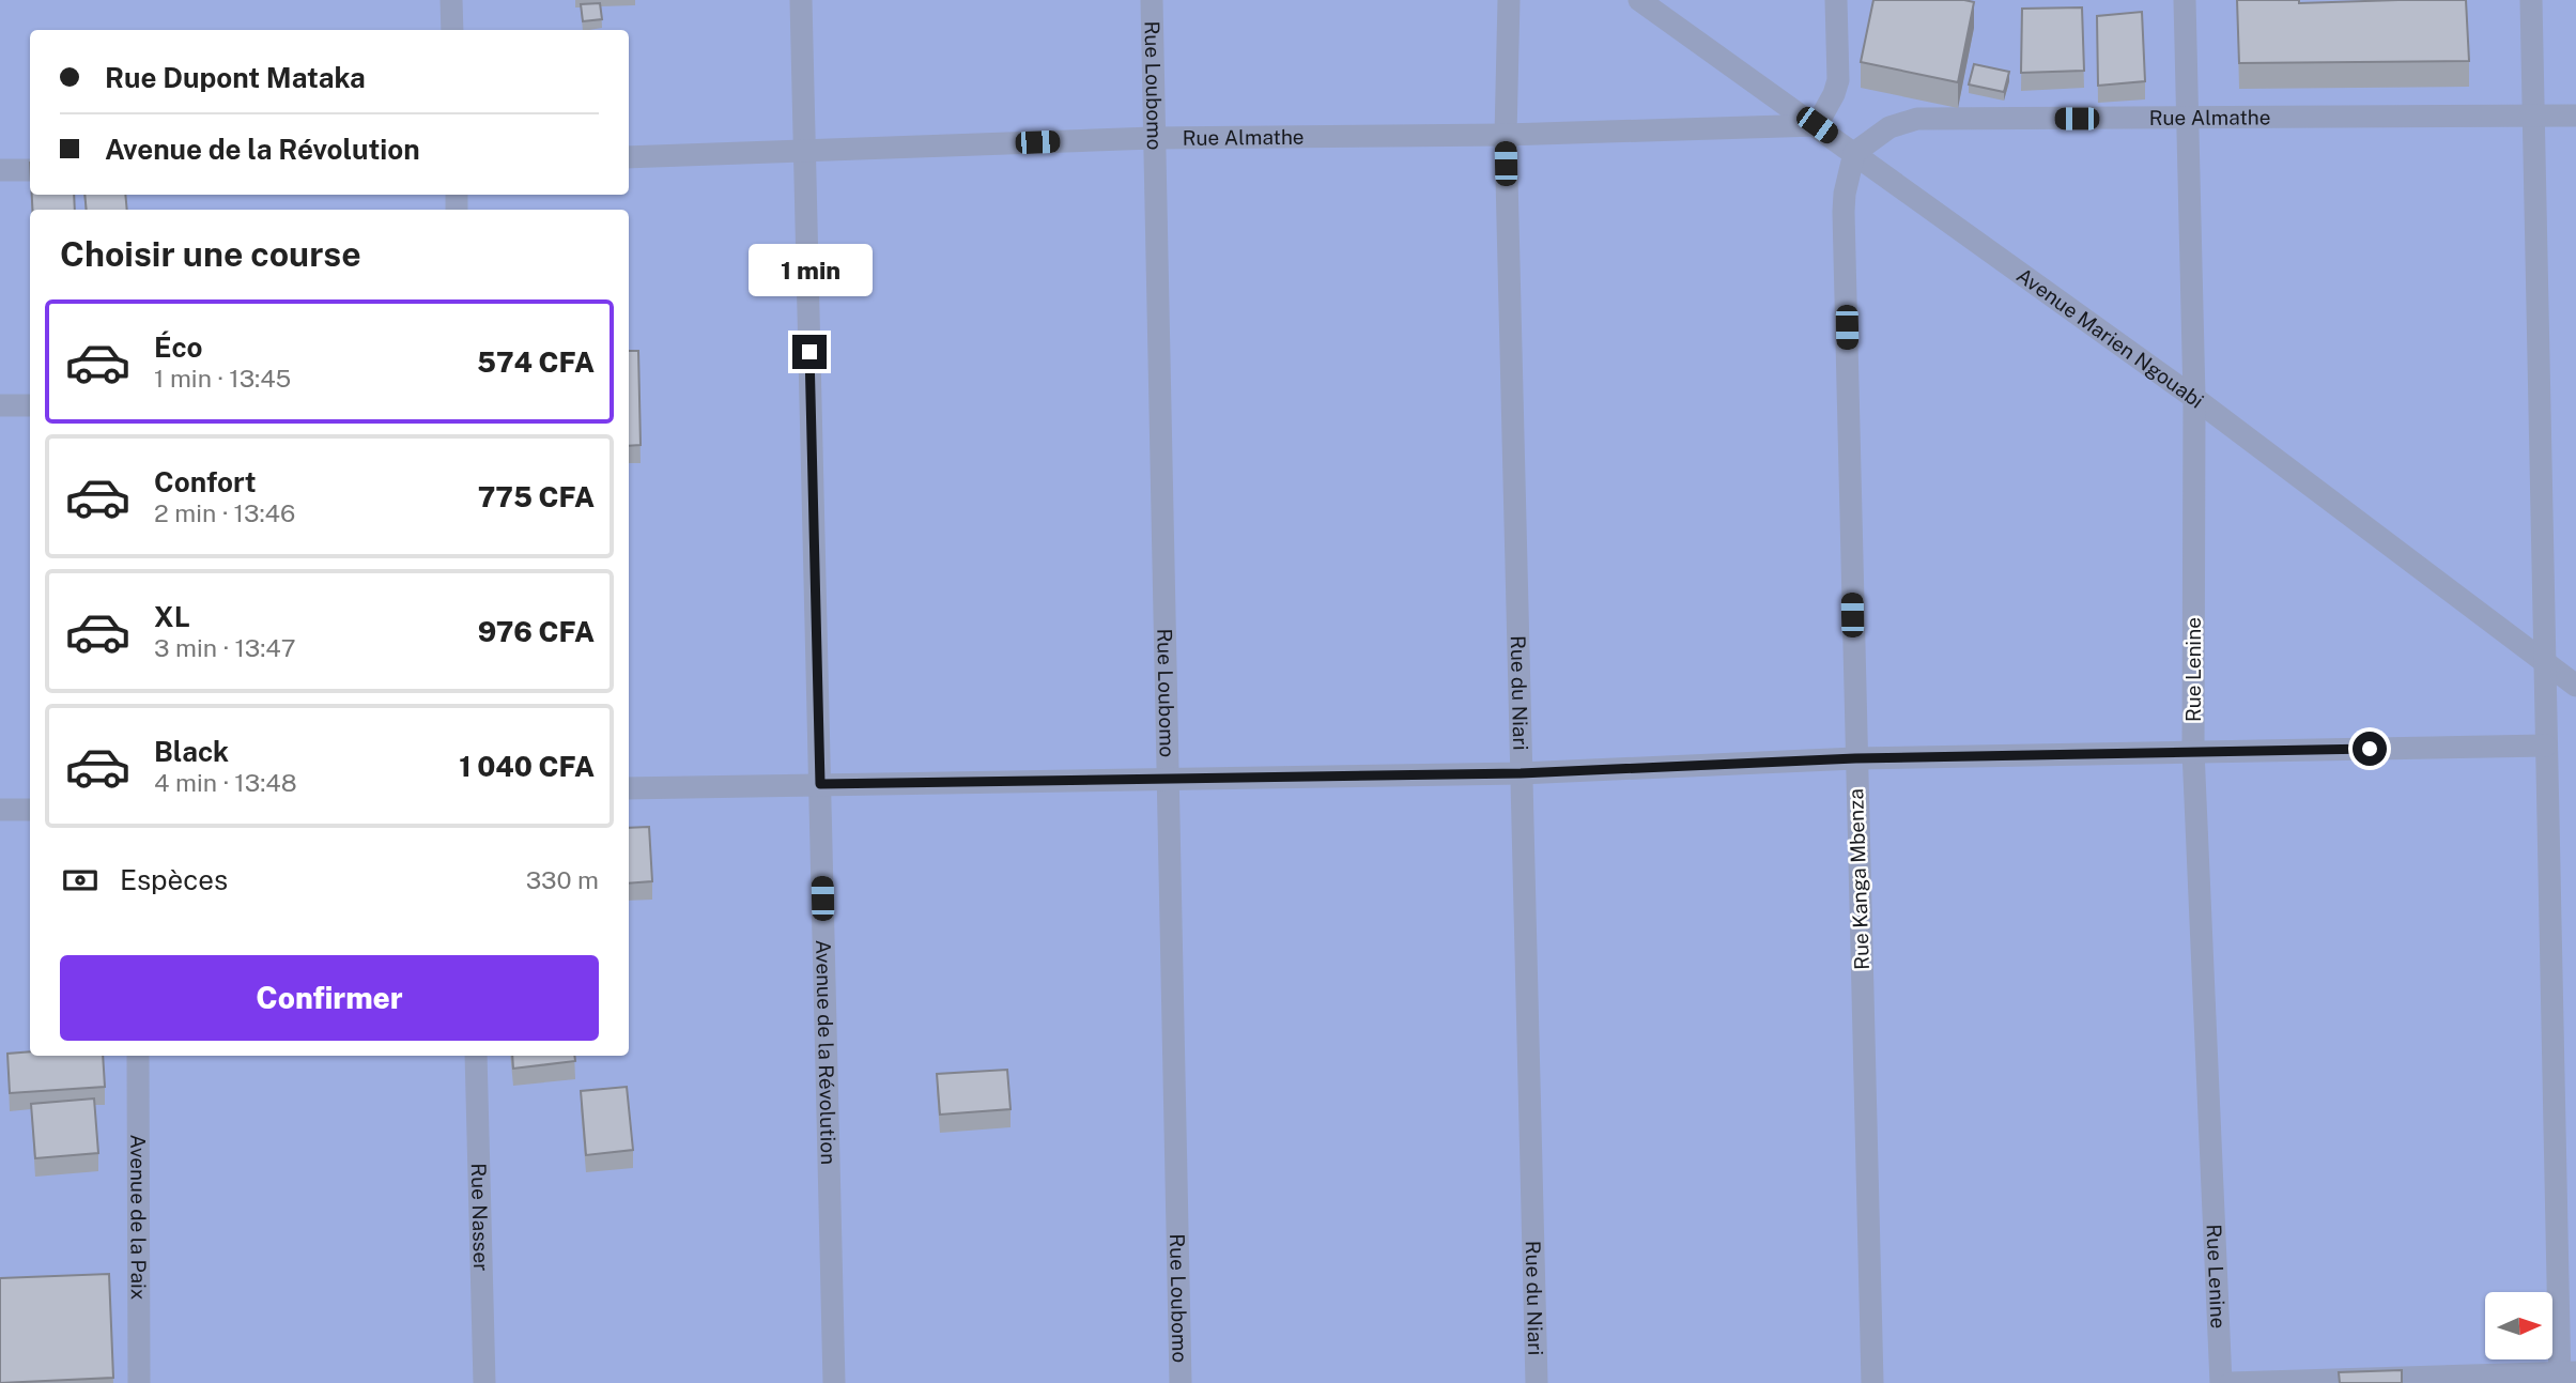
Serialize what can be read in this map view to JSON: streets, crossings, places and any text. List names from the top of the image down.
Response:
{
  "streets": {
    "street": [
      "Rue Loubomo",
      "Rue Almathe",
      "Avenue Marien Ngouabi",
      "Rue Lenine",
      "Rue du Niari",
      "Rue Kanga Mbenza",
      "Avenue de la Révolution",
      "Avenue de la Paix",
      "Rue Nasser"
    ]
  },
  "crossings": [
    ["Rue Loubomo", "Rue Almathe"],
    ["Rue Almathe", "Avenue Marien Ngouabi"],
    ["Rue Almathe", "Rue Lenine"],
    ["Rue Almathe", "Rue du Niari"],
    ["Rue Almathe", "Rue Kanga Mbenza"],
    ["Rue Almathe", "Avenue de la Révolution"],
    ["Avenue Marien Ngouabi", "Rue Lenine"],
    ["Avenue Marien Ngouabi", "Rue Kanga Mbenza"]
  ],
  "north": "right",
  "page": {
    "banner": ["Rue Dupont Mataka", "Avenue de la Révolution"],
    "heading": "Choisir une course",
    "bubble": "1 min",
    "list": [
      {
        "name": "Éco",
        "note": "1 min · 13:45",
        "value": "574 CFA"
      },
      {
        "name": "Confort",
        "note": "2 min · 13:46",
        "value": "775 CFA"
      },
      {
        "name": "XL",
        "note": "3 min · 13:47",
        "value": "976 CFA"
      },
      {
        "name": "Black",
        "note": "4 min · 13:48",
        "value": "1 040 CFA"
      }
    ],
    "pay": ["Espèces", "330 m"],
    "buttons": "Confirmer"
  }
}
